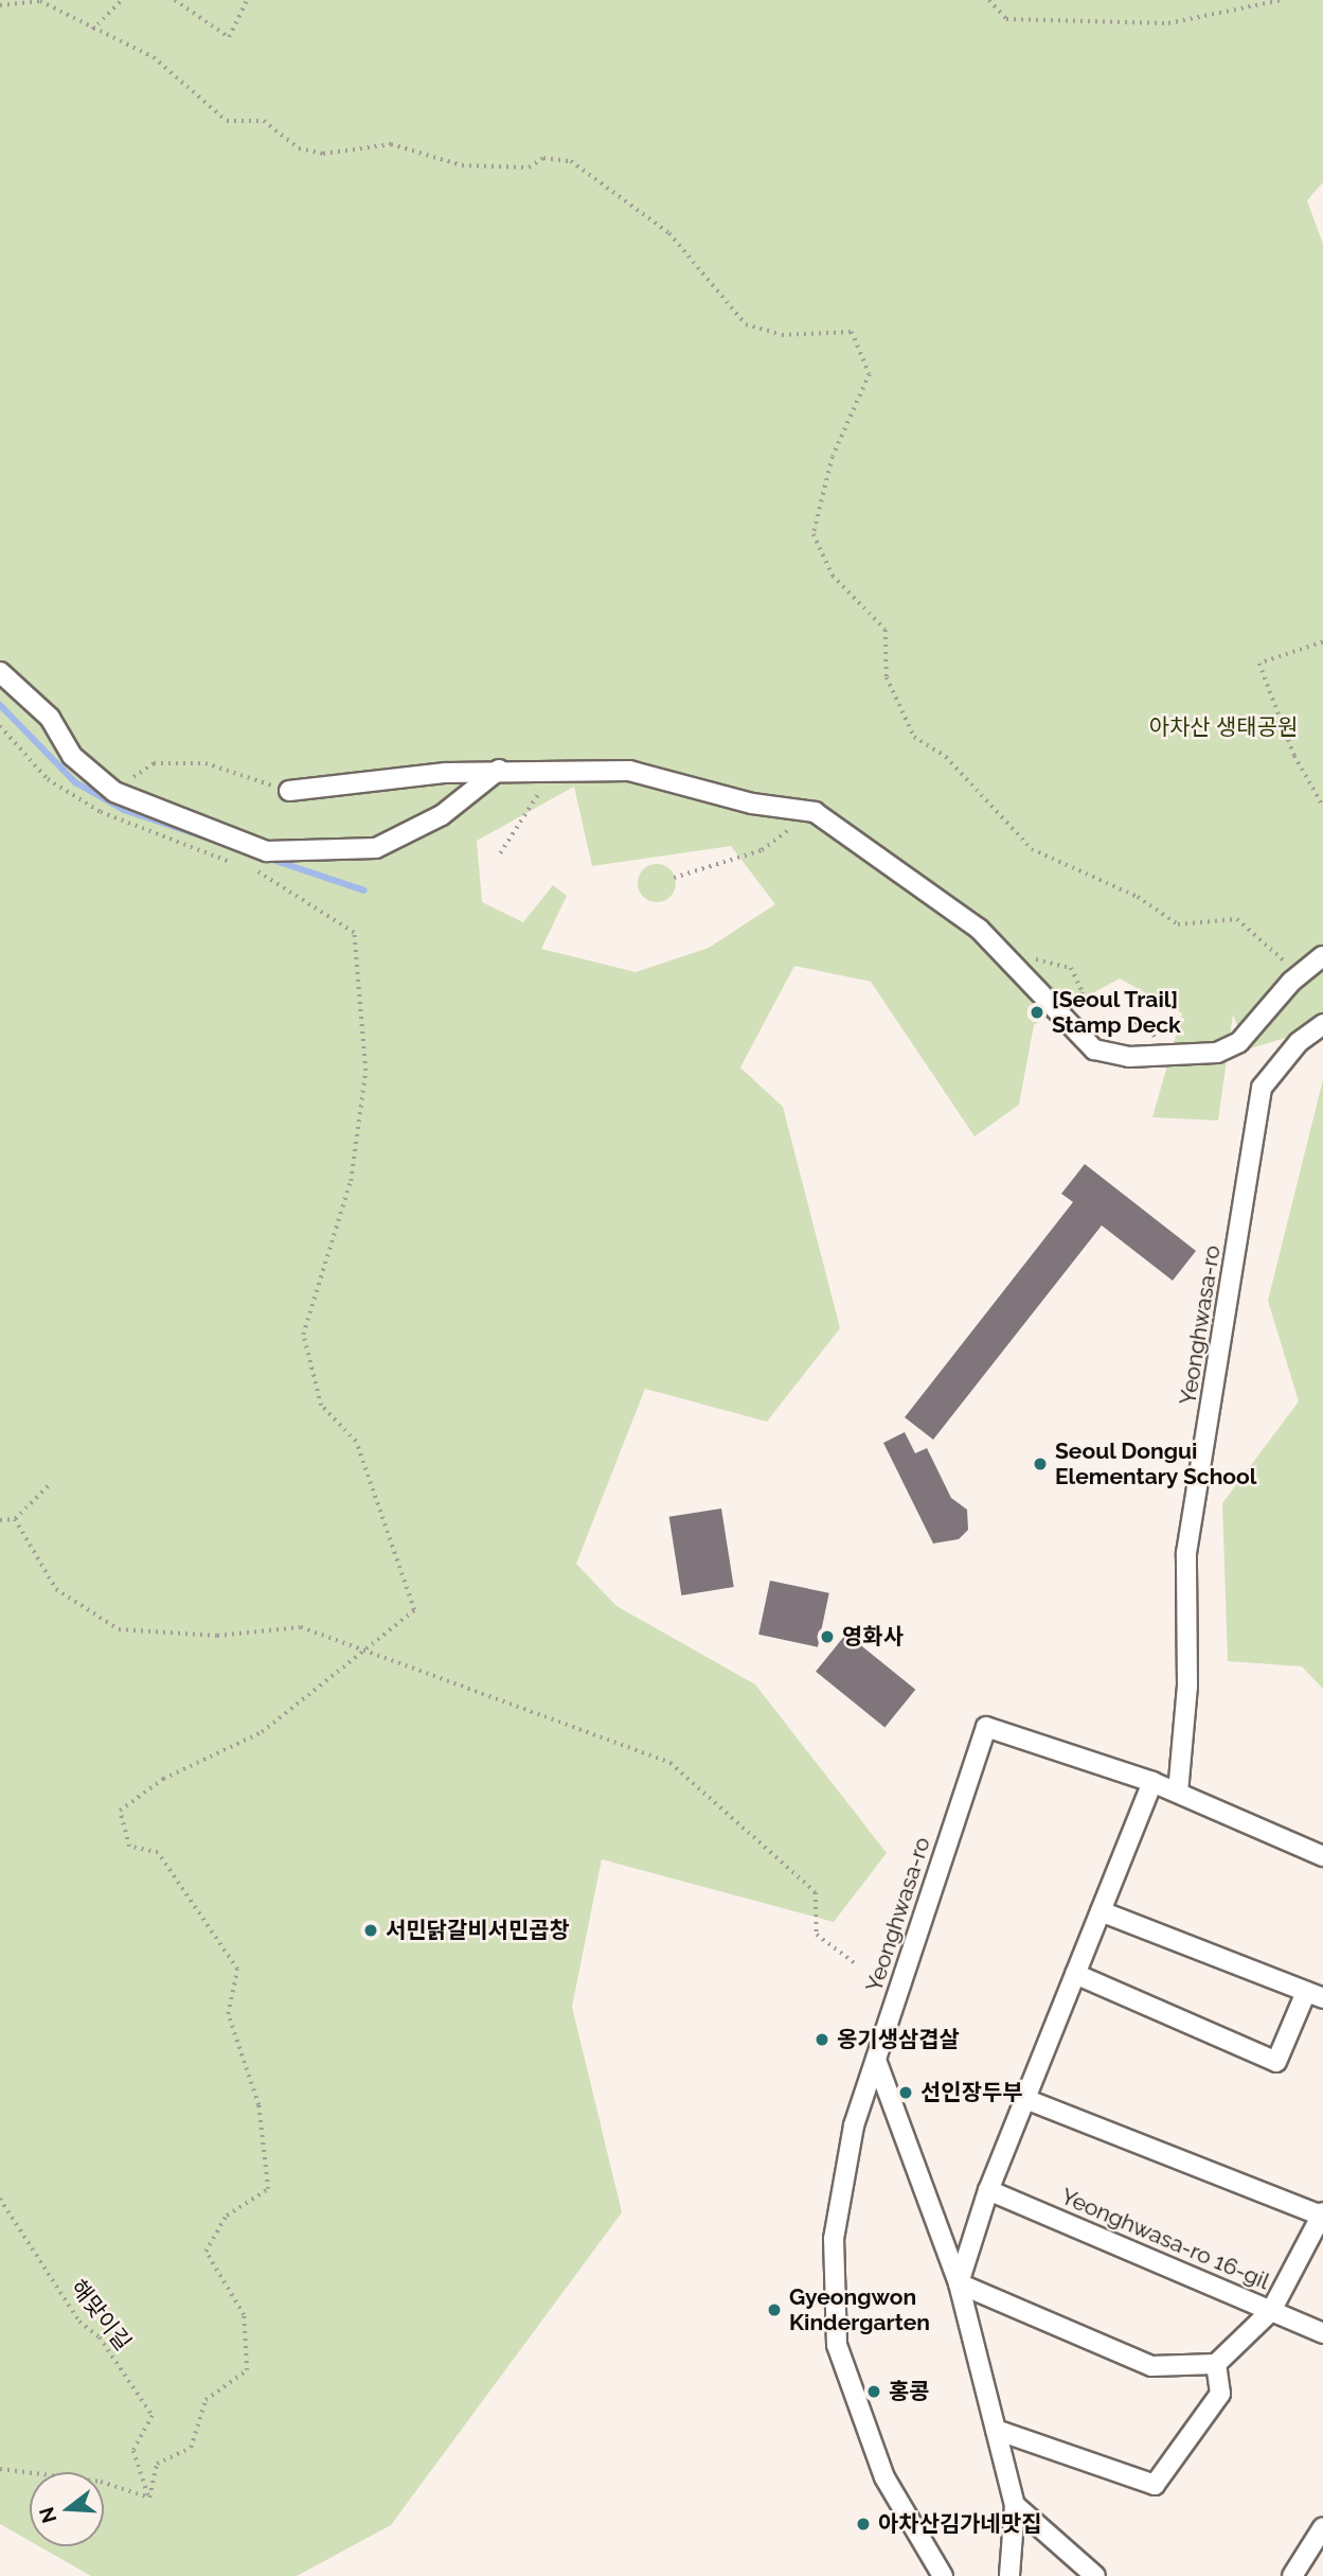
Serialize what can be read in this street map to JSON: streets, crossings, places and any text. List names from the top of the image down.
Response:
{
  "streets": {
    "street": ["Yeonghwasa-ro", "Yeonghwasa-ro 16-gil"],
    "path": ["해맞이길"]
  },
  "parks": ["아차산 생태공원"],
  "places": [
    "[Seoul Trail] Stamp Deck",
    "Seoul Dongui Elementary School",
    "영화사",
    "서민닭갈비서민곱창",
    "옹기생삼겹살",
    "선인장두부",
    "Gyeongwon Kindergarten",
    "홍콩",
    "아차산김가네맛집"
  ],
  "north": "left"
}
